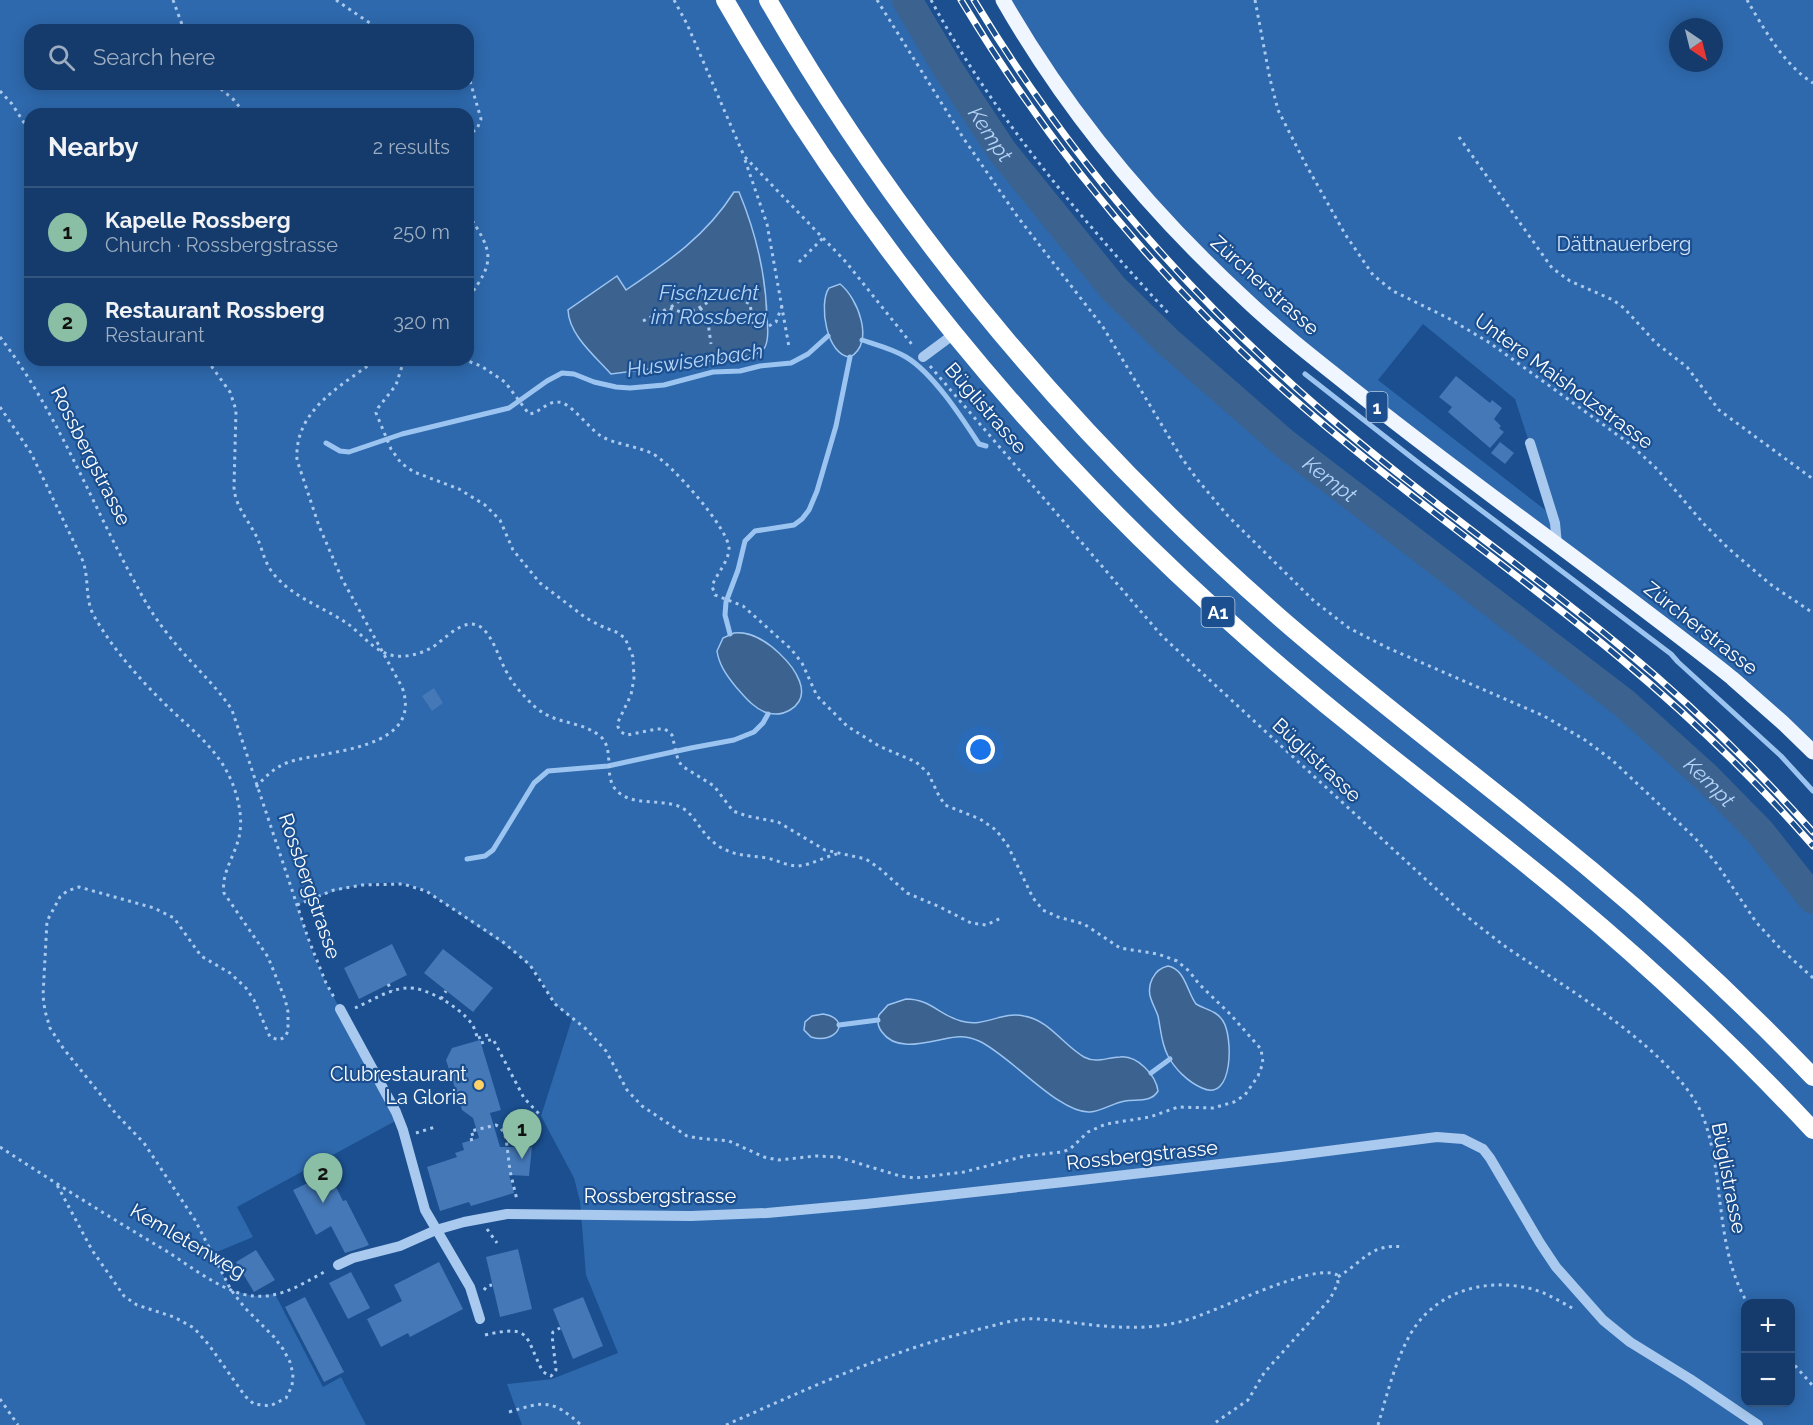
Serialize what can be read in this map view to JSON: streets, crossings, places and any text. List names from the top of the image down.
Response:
{
  "streets": {
    "highway": ["A1"],
    "main road": ["Zürcherstrasse", "1"],
    "street": ["Rossbergstrasse"],
    "path": ["Untere Maisholzstrasse", "Büglistrasse", "Kemletenweg"]
  },
  "water": ["Kempt", "Fischzucht im Rossberg", "Huswisenbach"],
  "parks": ["Dättnauerberg"],
  "places": ["Clubrestaurant La Gloria"],
  "north": "bottom right",
  "page": {
    "search": "Search here",
    "heading": ["Nearby", "2 results"],
    "list": [
      {
        "mark": "1",
        "name": "Kapelle Rossberg",
        "note": "Church · Rossbergstrasse",
        "value": "250 m"
      },
      {
        "mark": "2",
        "name": "Restaurant Rossberg",
        "note": "Restaurant",
        "value": "320 m"
      }
    ],
    "pins": ["1", "2"],
    "map_buttons": ["+", "−"]
  }
}
